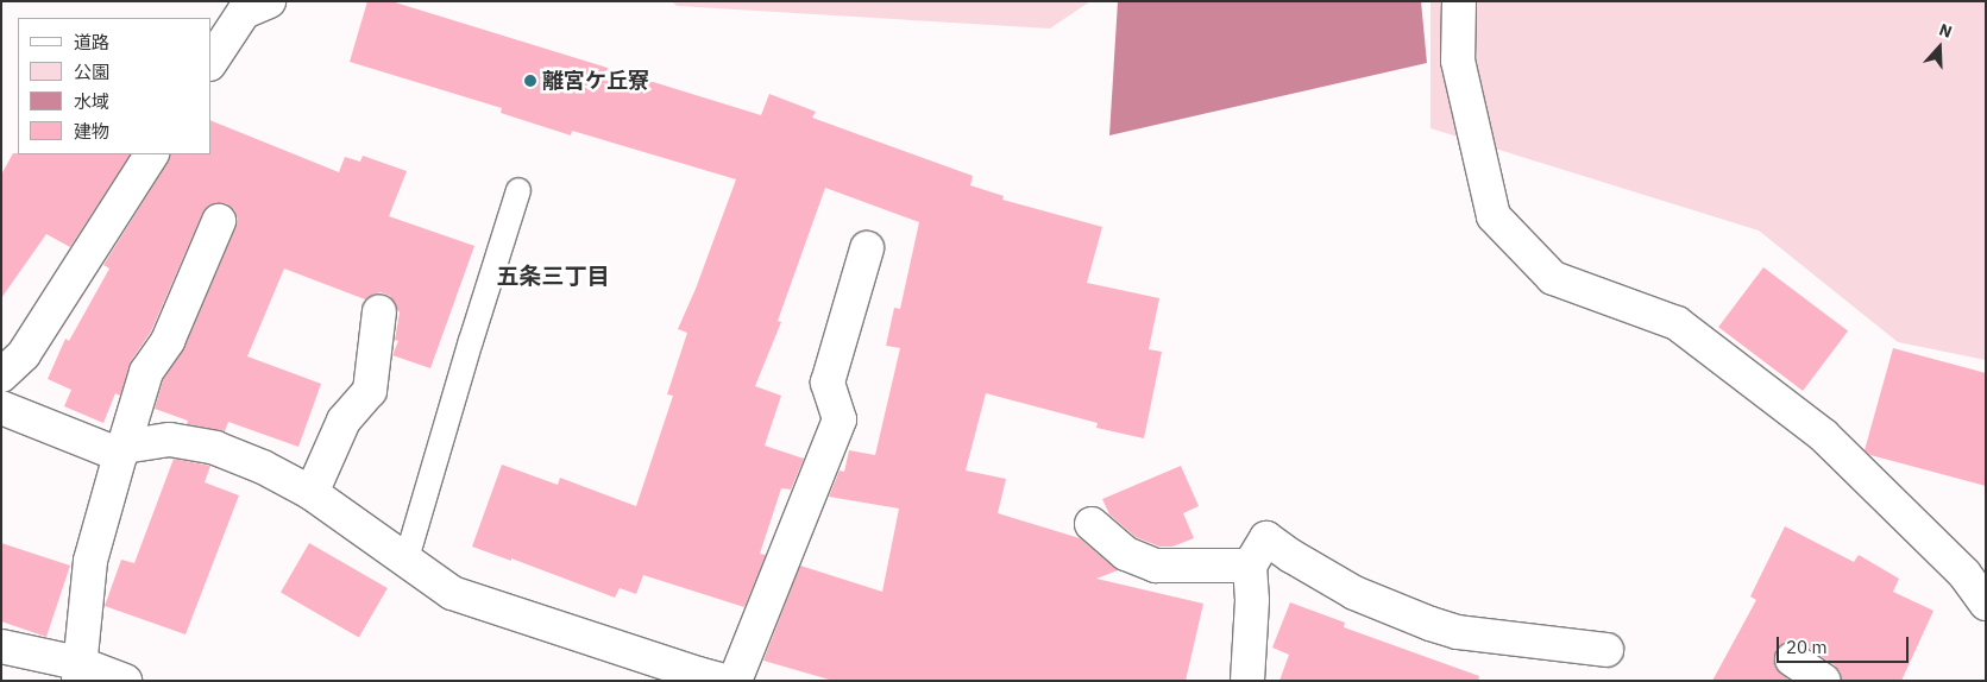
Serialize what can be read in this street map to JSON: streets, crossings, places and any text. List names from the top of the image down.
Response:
{
  "districts": ["五条三丁目"],
  "places": ["離宮ケ丘寮"],
  "legend": [
    "道路",
    "公園",
    "水域",
    "建物"
  ],
  "scale_bar": "20 m",
  "north": "top"
}
